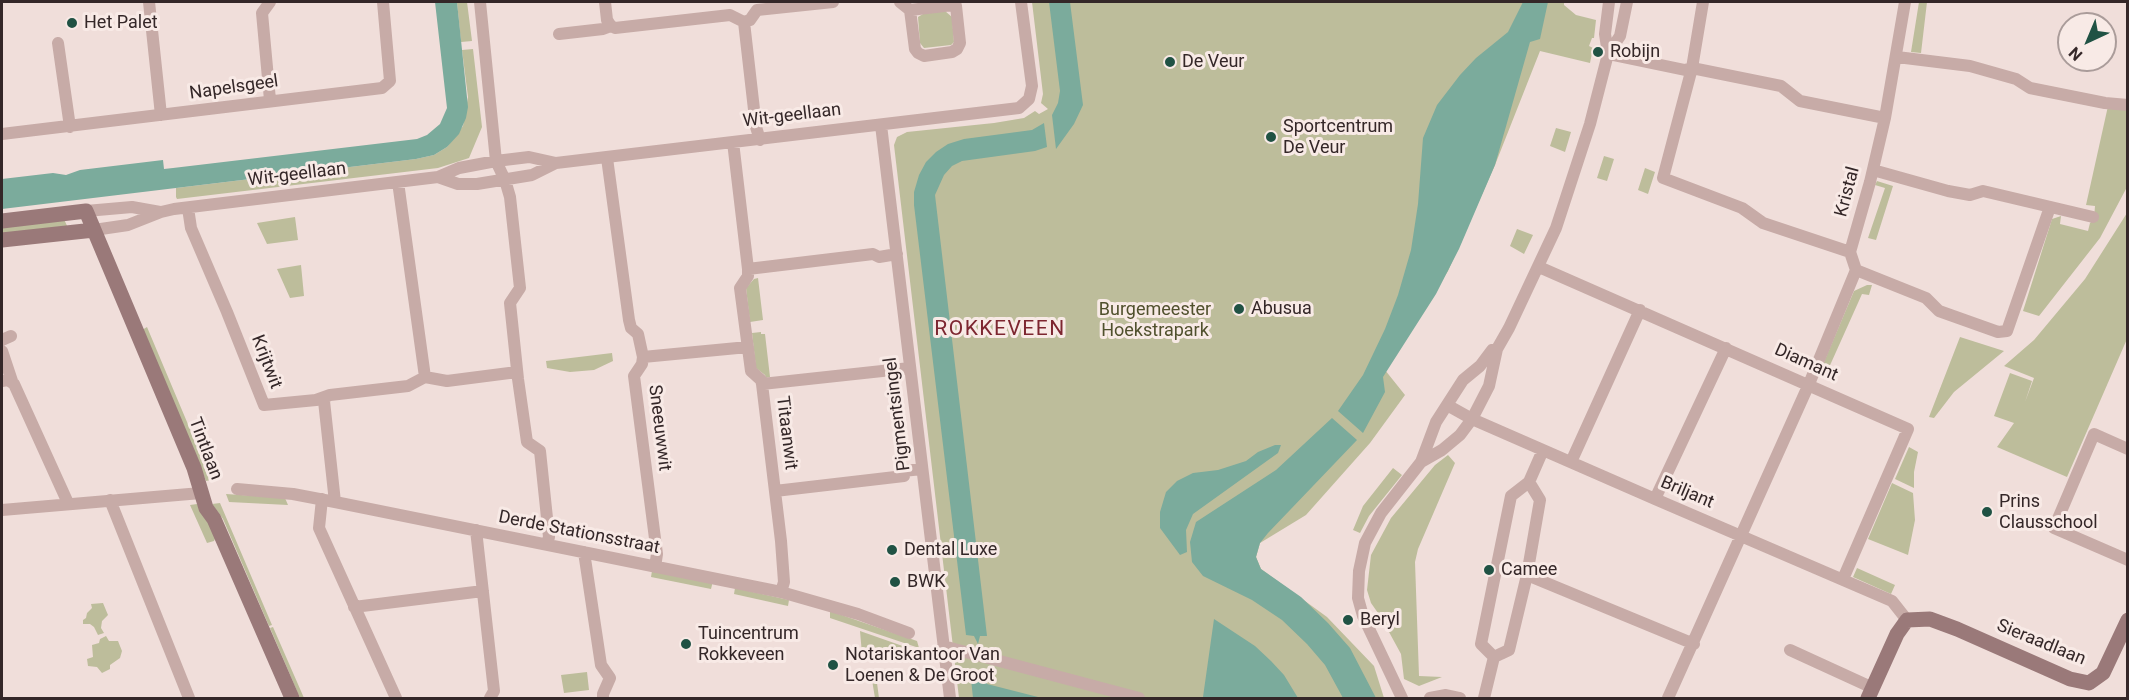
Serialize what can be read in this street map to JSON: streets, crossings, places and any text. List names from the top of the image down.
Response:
{
  "streets": {
    "street": [
      "Napelsgeel",
      "Wit-geellaan",
      "Kristal",
      "Krijtwit",
      "Diamant",
      "Pigmentsingel",
      "Sneeuwwit",
      "Titaanwit",
      "Tintlaan",
      "Briljant",
      "Derde Stationsstraat",
      "Sieraadlaan"
    ]
  },
  "crossings": [
    ["Wit-geellaan", "Krijtwit"],
    ["Wit-geellaan", "Pigmentsingel"],
    ["Wit-geellaan", "Titaanwit"],
    ["Wit-geellaan", "Tintlaan"],
    ["Diamant", "Briljant"],
    ["Sneeuwwit", "Derde Stationsstraat"],
    ["Titaanwit", "Derde Stationsstraat"],
    ["Briljant", "Sieraadlaan"]
  ],
  "districts": ["ROKKEVEEN"],
  "parks": ["Burgemeester Hoekstrapark"],
  "places": [
    "Het Palet",
    "Robijn",
    "De Veur",
    "Sportcentrum De Veur",
    "Abusua",
    "Prins Clausschool",
    "Dental Luxe",
    "Camee",
    "BWK",
    "Beryl",
    "Tuincentrum Rokkeveen",
    "Notariskantoor Van Loenen & De Groot"
  ],
  "north": "bottom left"
}
